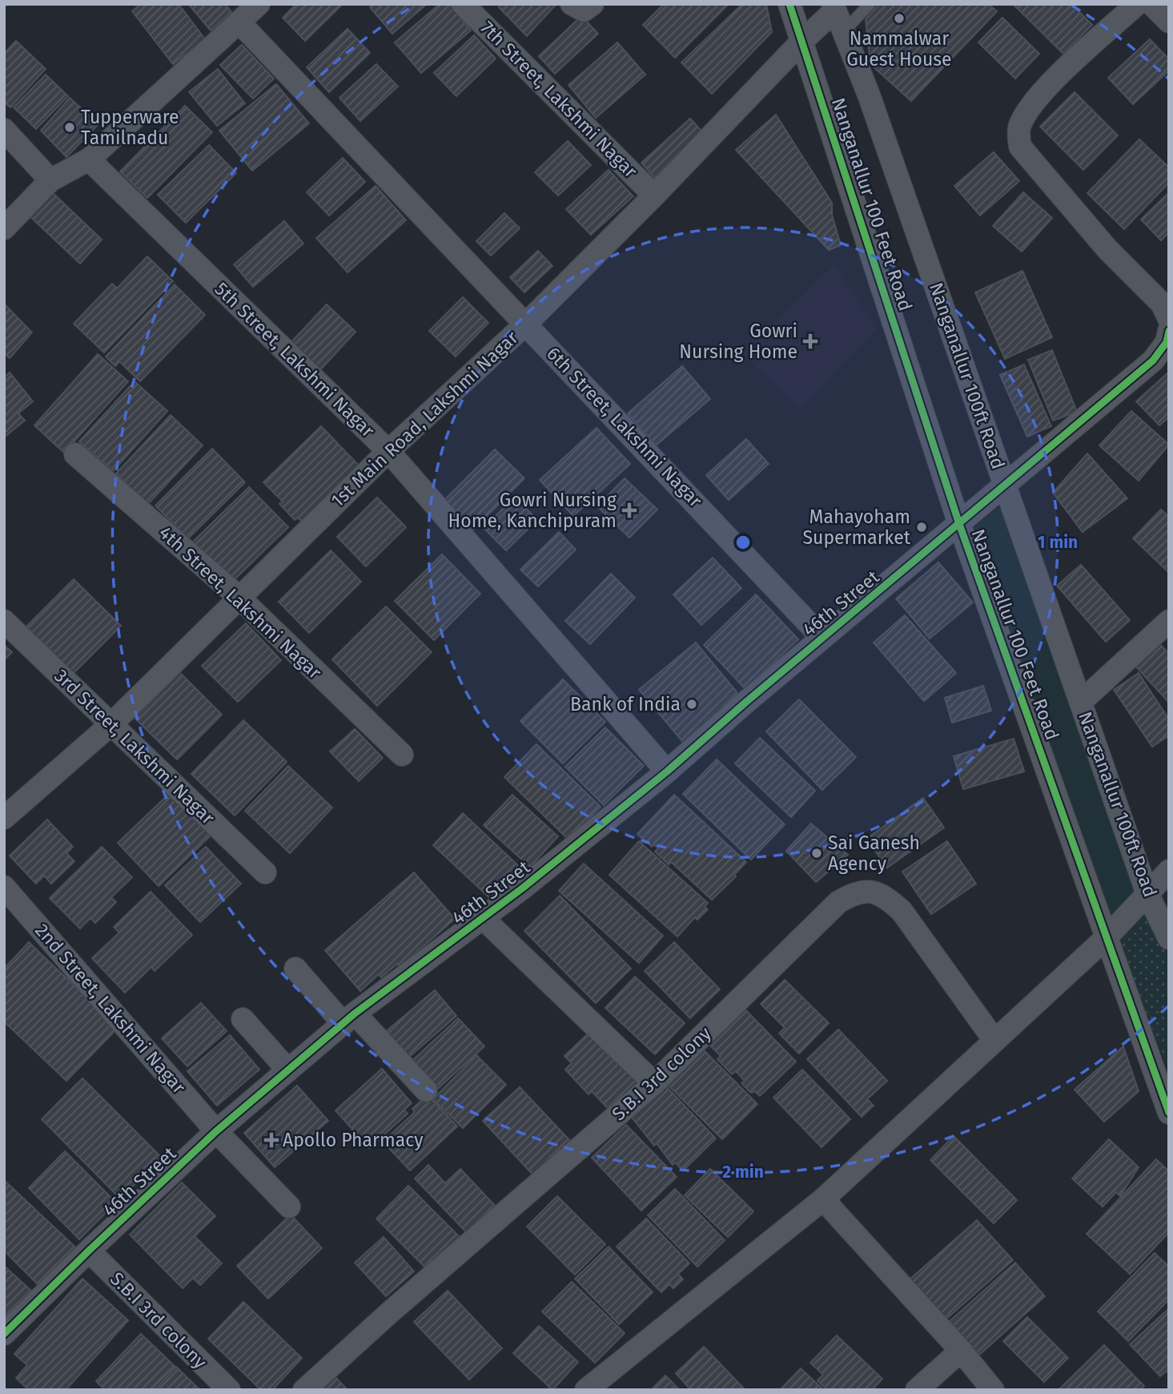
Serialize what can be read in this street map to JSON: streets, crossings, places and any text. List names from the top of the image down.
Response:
{
  "streets": {
    "street": [
      "7th Street, Lakshmi Nagar",
      "Nanganallur 100 Feet Road",
      "5th Street, Lakshmi Nagar",
      "Nanganallur 100ft Road",
      "1st Main Road, Lakshmi Nagar",
      "6th Street, Lakshmi Nagar",
      "4th Street, Lakshmi Nagar",
      "46th Street",
      "3rd Street, Lakshmi Nagar",
      "2nd Street, Lakshmi Nagar",
      "S.B.I 3rd colony"
    ]
  },
  "crossings": [
    ["7th Street, Lakshmi Nagar", "1st Main Road, Lakshmi Nagar"],
    ["Nanganallur 100 Feet Road", "1st Main Road, Lakshmi Nagar"],
    ["Nanganallur 100 Feet Road", "46th Street"],
    ["5th Street, Lakshmi Nagar", "1st Main Road, Lakshmi Nagar"],
    ["5th Street, Lakshmi Nagar", "46th Street"],
    ["Nanganallur 100ft Road", "1st Main Road, Lakshmi Nagar"],
    ["Nanganallur 100ft Road", "46th Street"],
    ["1st Main Road, Lakshmi Nagar", "6th Street, Lakshmi Nagar"],
    ["1st Main Road, Lakshmi Nagar", "4th Street, Lakshmi Nagar"],
    ["1st Main Road, Lakshmi Nagar", "3rd Street, Lakshmi Nagar"],
    ["6th Street, Lakshmi Nagar", "46th Street"],
    ["46th Street", "2nd Street, Lakshmi Nagar"],
    ["46th Street", "S.B.I 3rd colony"]
  ],
  "places": {
    "other": [
      "Nammalwar Guest House",
      "Tupperware Tamilnadu",
      "Mahayoham Supermarket",
      "Bank of India",
      "Sai Ganesh Agency"
    ],
    "health": ["Gowri Nursing Home", "Gowri Nursing Home, Kanchipuram", "Apollo Pharmacy"]
  },
  "rings": ["1 min", "2 min"]
}
